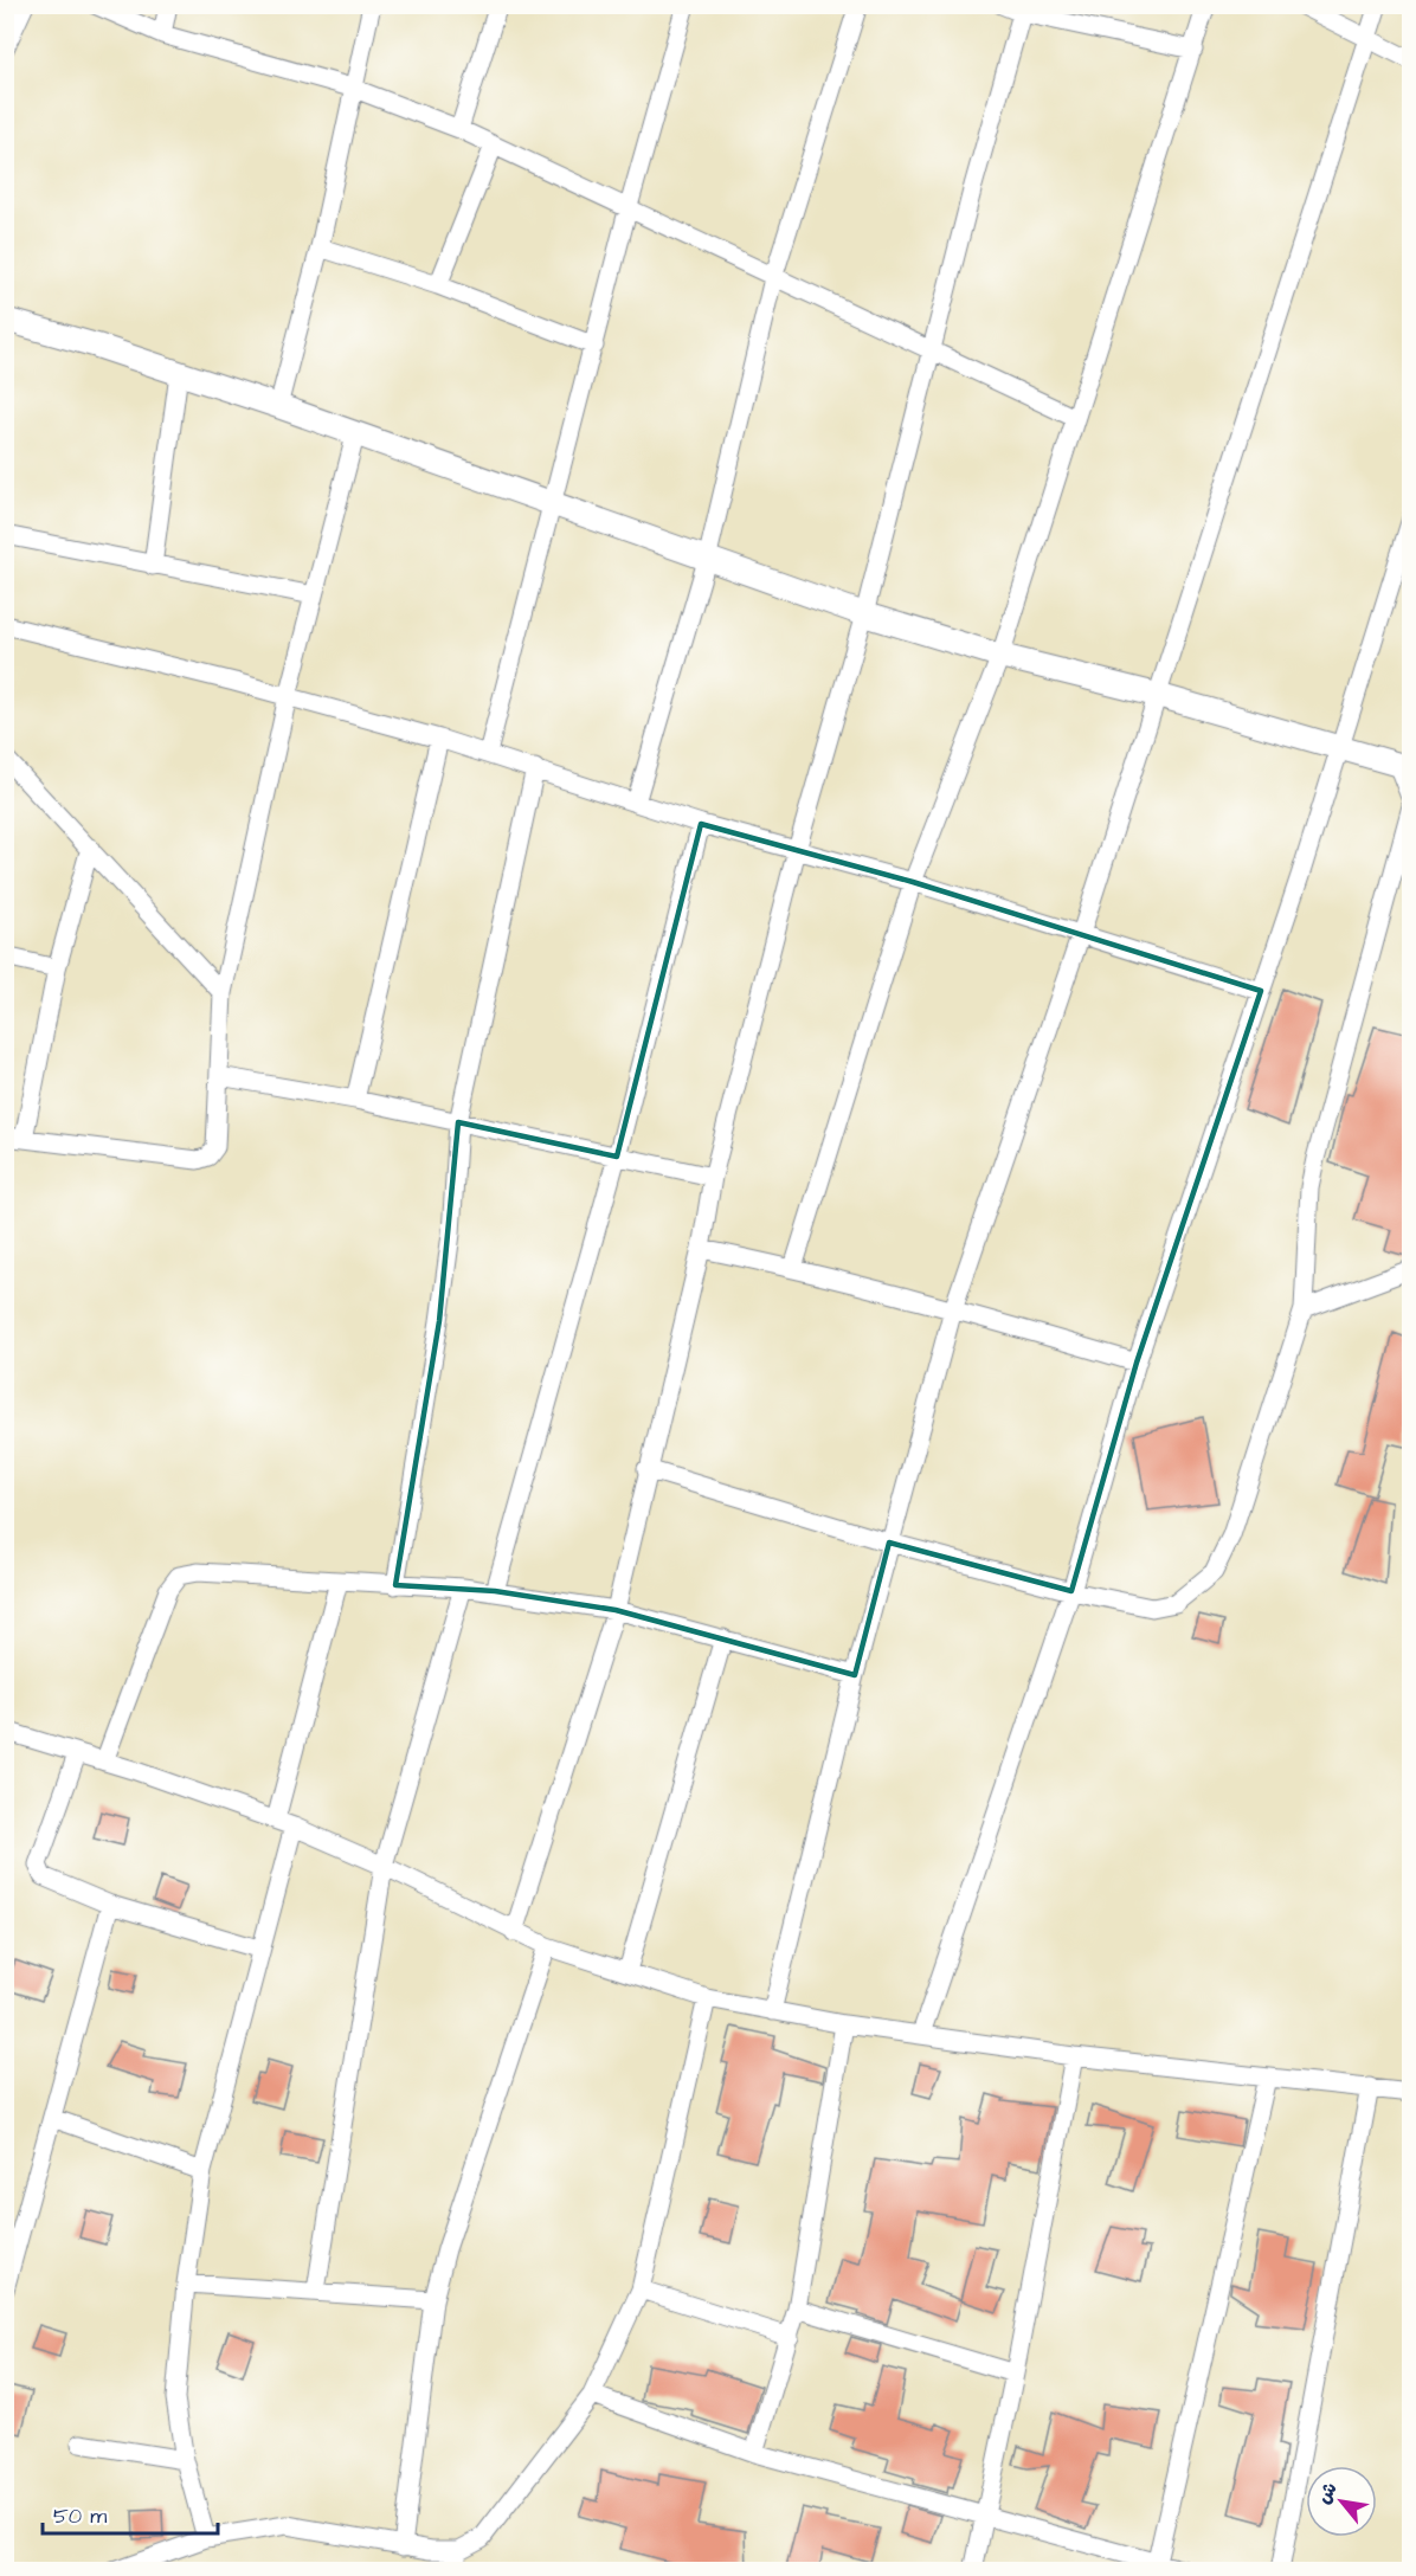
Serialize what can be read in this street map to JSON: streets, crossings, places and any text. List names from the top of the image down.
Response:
{
  "scale_bar": "50 m",
  "north": "top left"
}
